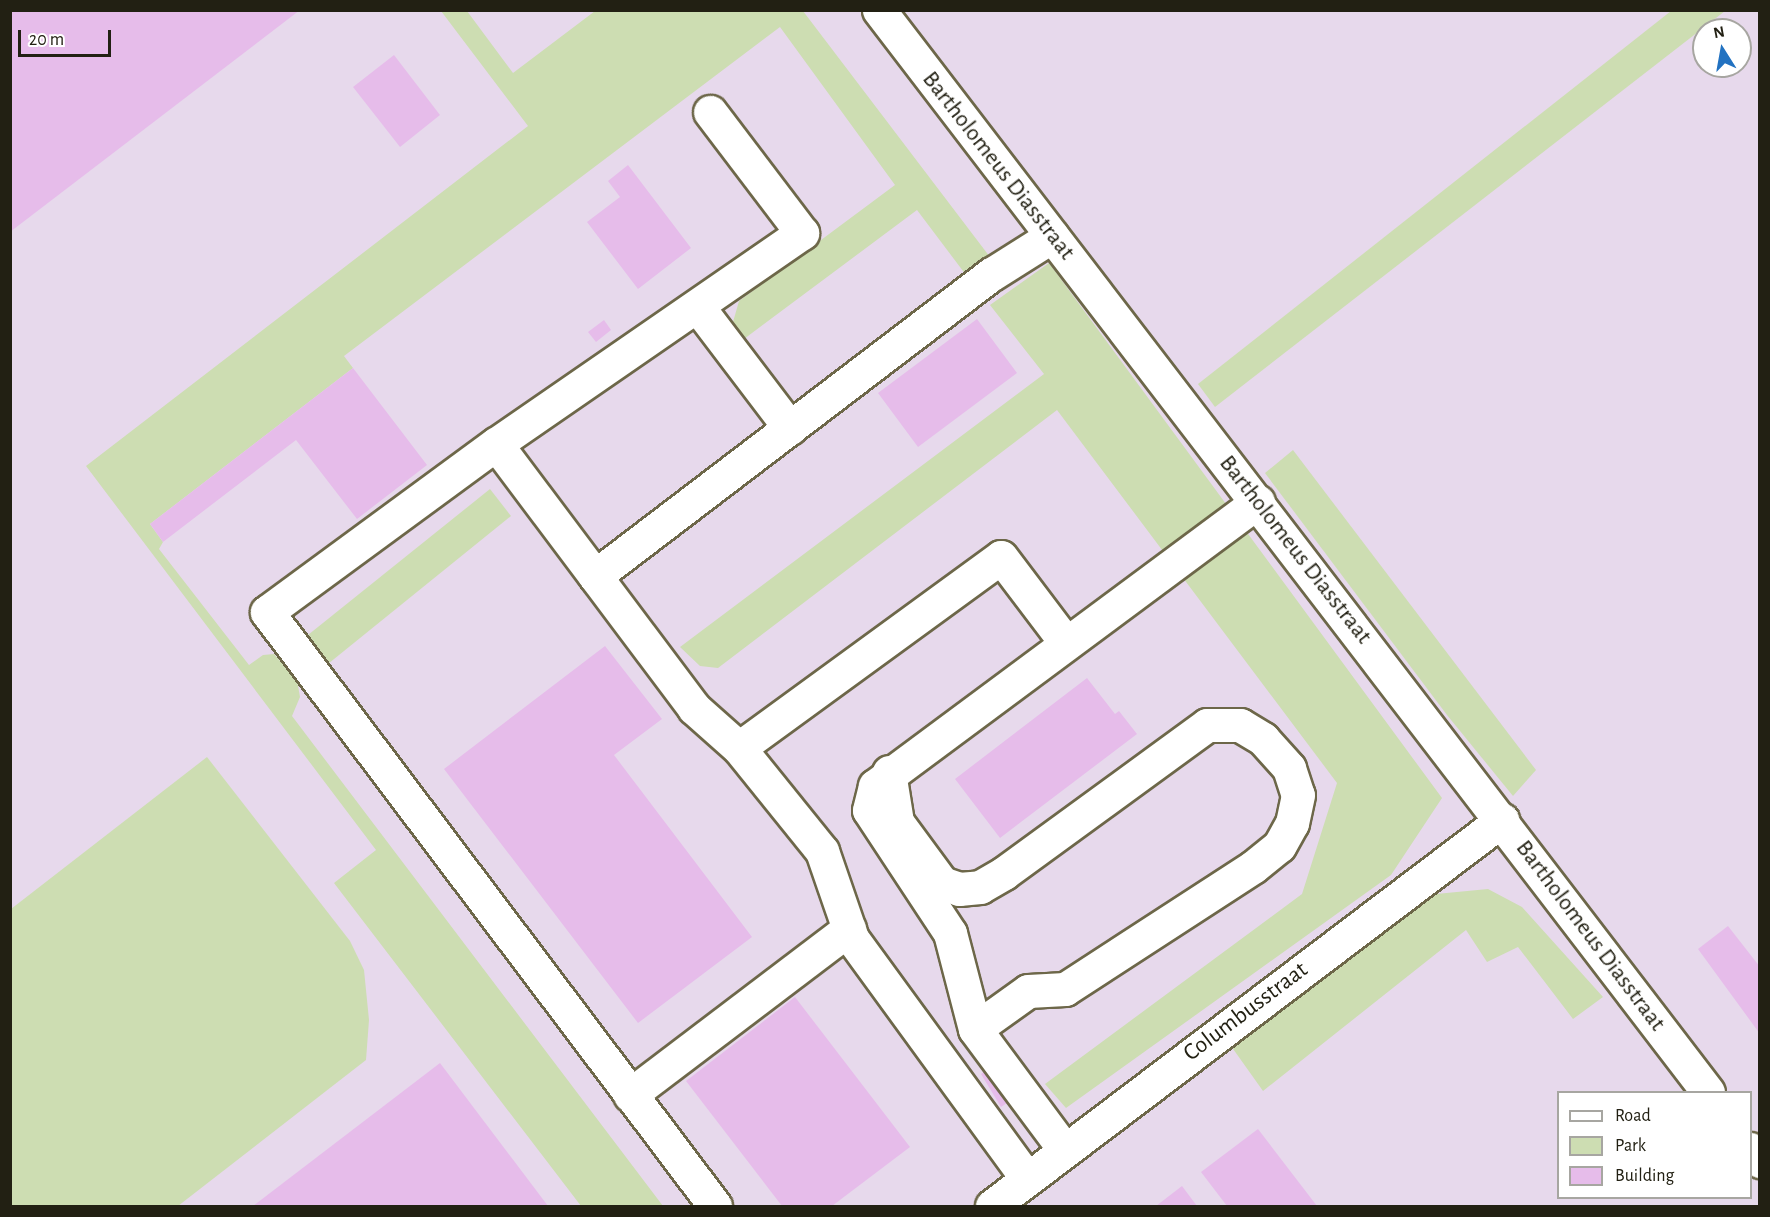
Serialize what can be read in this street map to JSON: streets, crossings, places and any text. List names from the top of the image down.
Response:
{
  "streets": {
    "street": ["Bartholomeus Diasstraat", "Columbusstraat"]
  },
  "crossings": [
    ["Bartholomeus Diasstraat", "Columbusstraat"]
  ],
  "legend": ["Road", "Park", "Building"],
  "scale_bar": "20 m",
  "north": "top"
}
